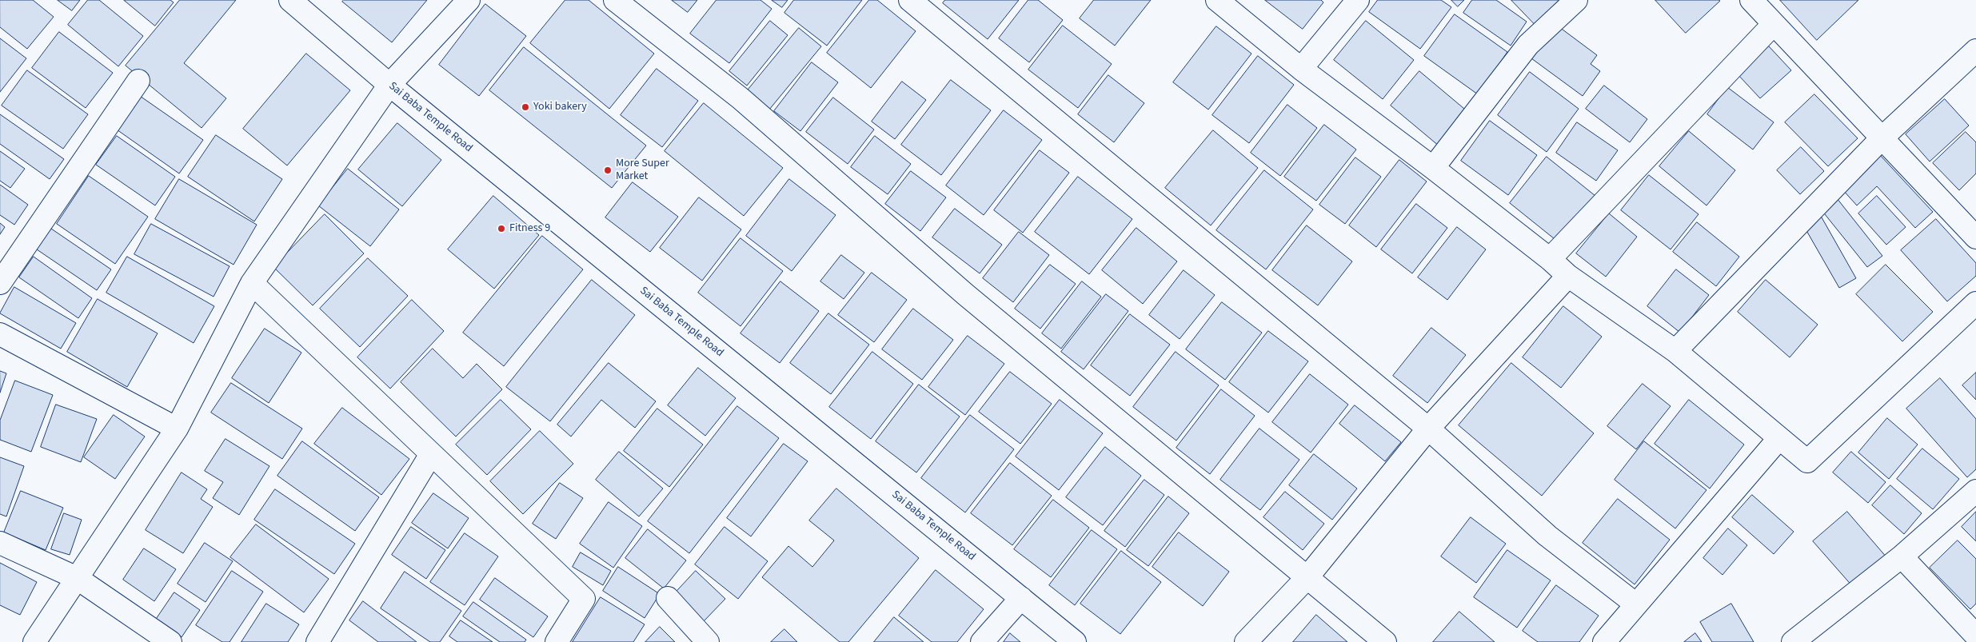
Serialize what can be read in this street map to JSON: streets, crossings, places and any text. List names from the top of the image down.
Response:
{
  "streets": {
    "street": ["Sai Baba Temple Road"]
  },
  "places": ["Yoki bakery", "More Super Market", "Fitness 9"]
}
